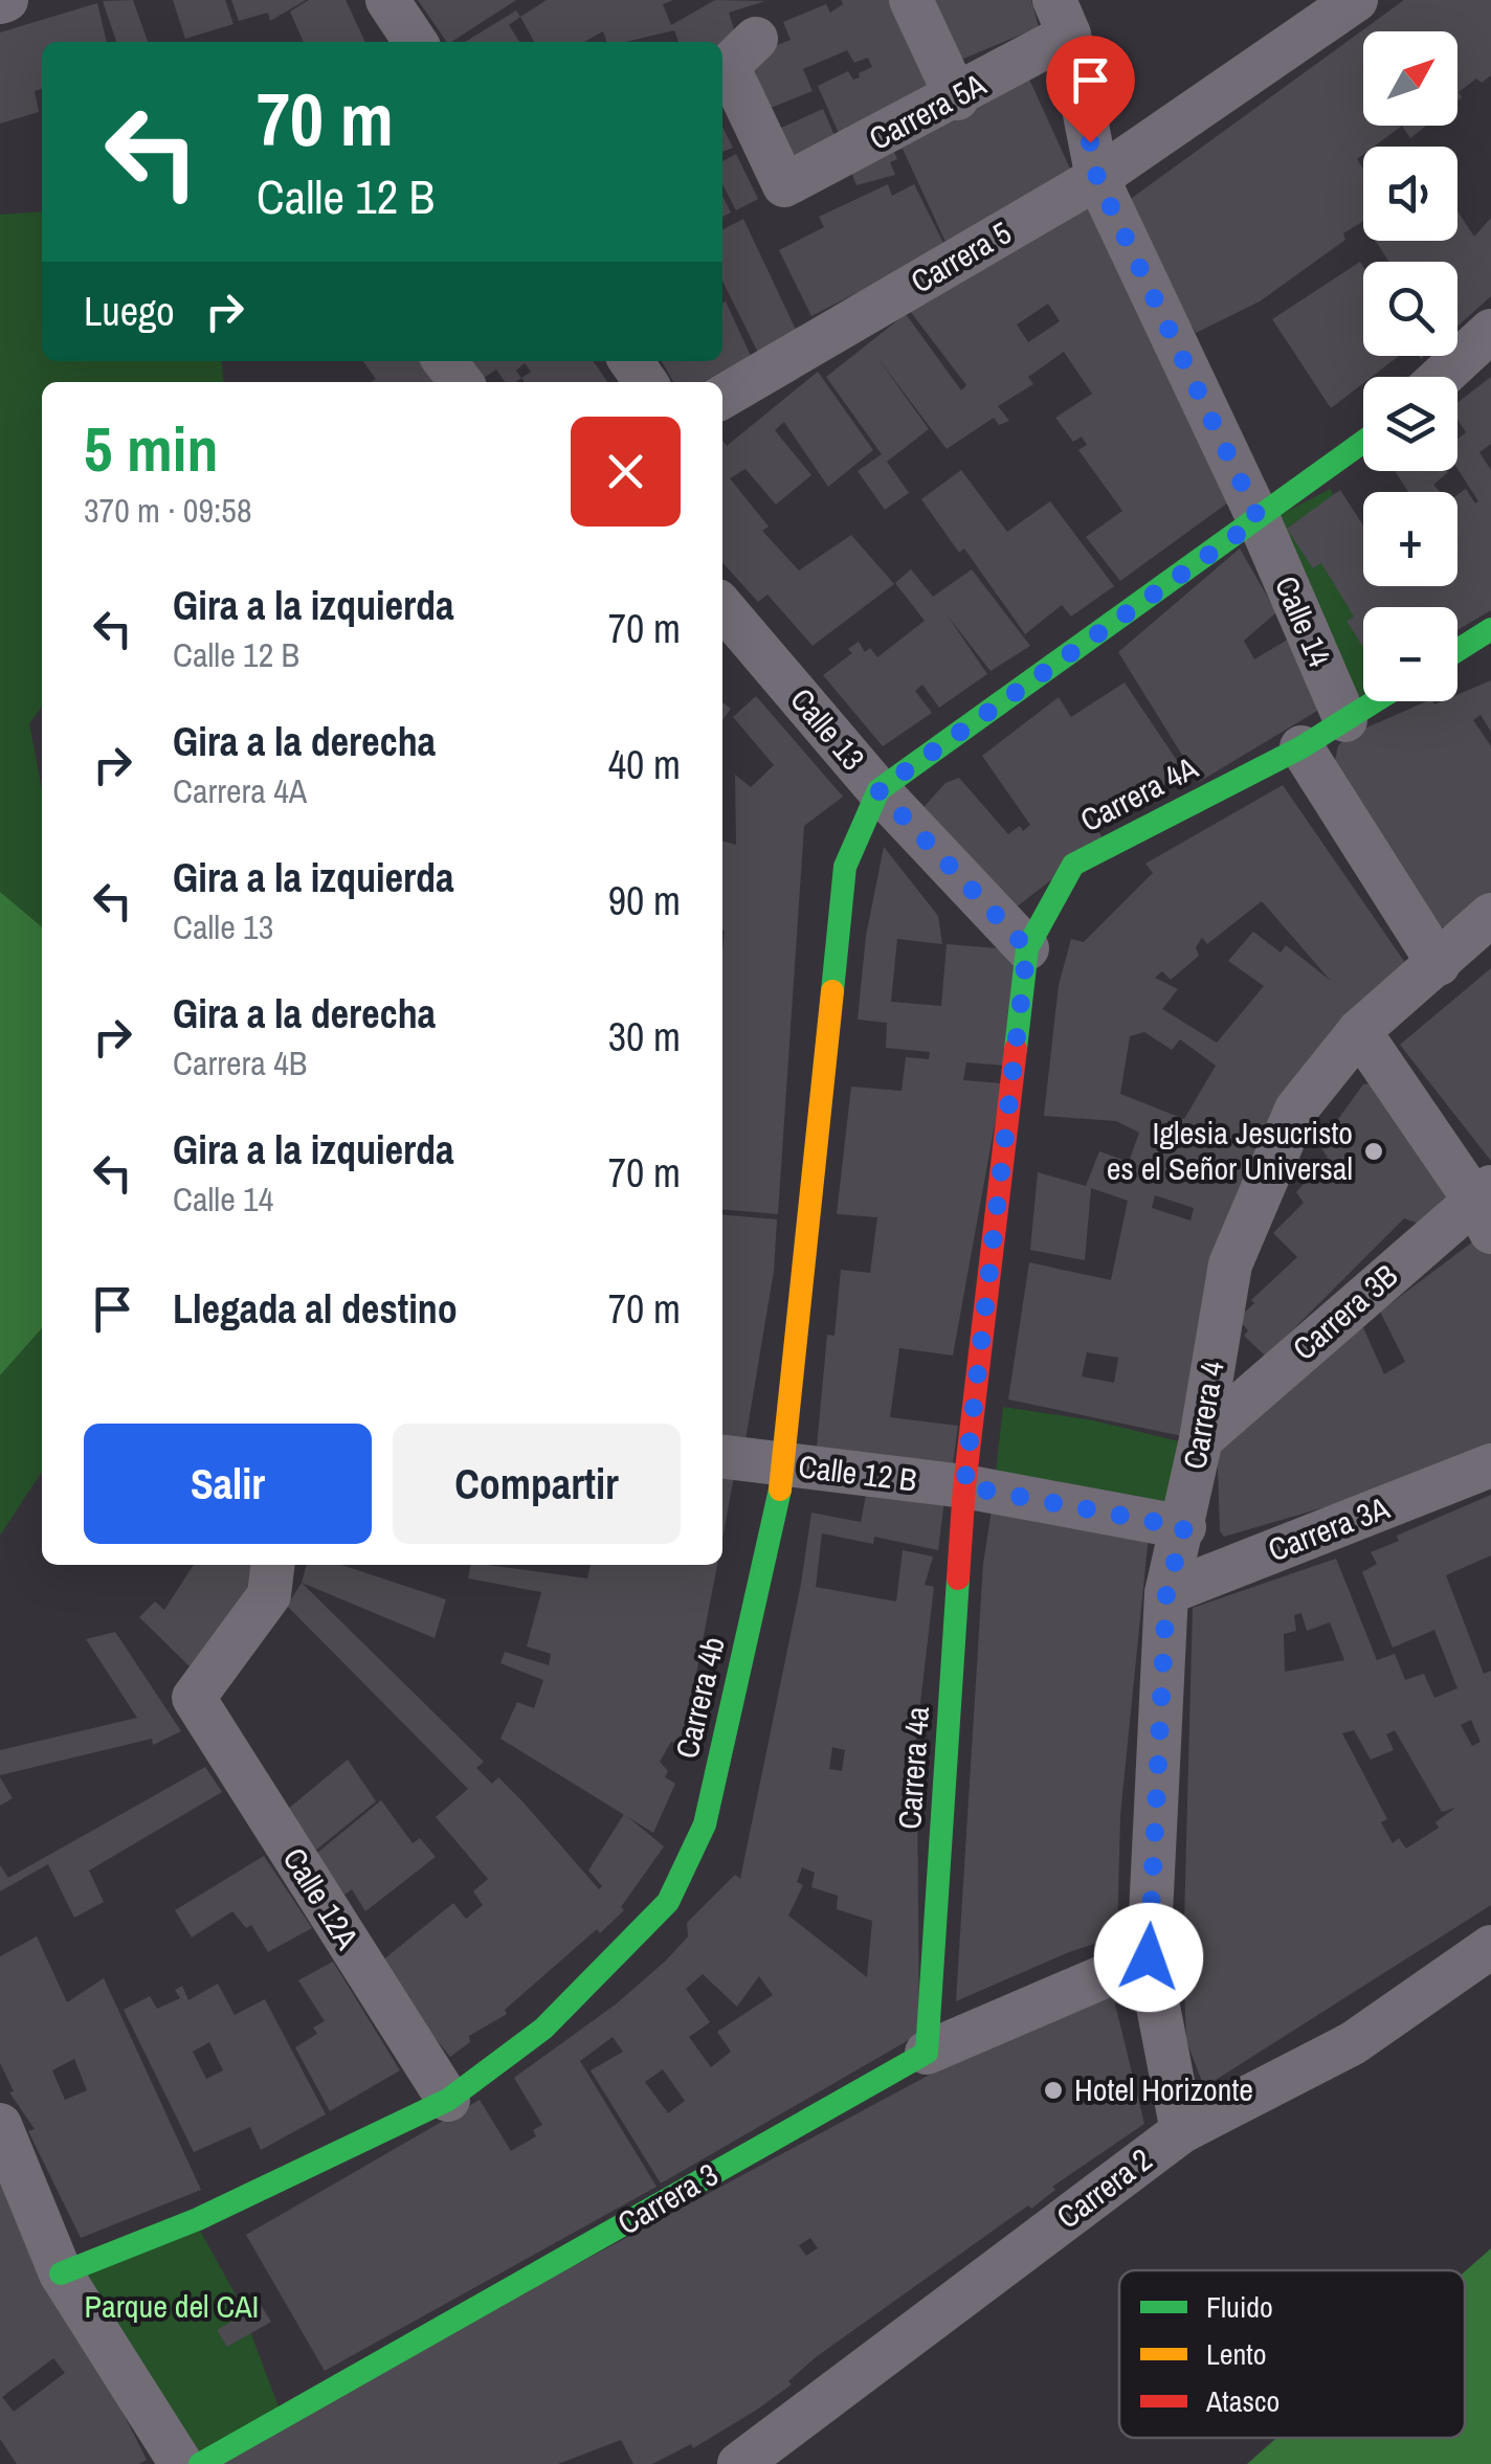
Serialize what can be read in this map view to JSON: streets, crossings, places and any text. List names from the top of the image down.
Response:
{
  "streets": {
    "street": [
      "Carrera 5A",
      "Carrera 5",
      "Calle 14",
      "Calle 13",
      "Carrera 4A",
      "Carrera 3B",
      "Carrera 4",
      "Calle 12 B",
      "Carrera 3A",
      "Carrera 4b",
      "Carrera 4a",
      "Calle 12A",
      "Carrera 2",
      "Carrera 3"
    ]
  },
  "crossings": [
    ["Carrera 5A", "Calle 14"],
    ["Carrera 5", "Calle 14"],
    ["Calle 14", "Carrera 4A"],
    ["Calle 13", "Carrera 4A"],
    ["Calle 13", "Carrera 4b"],
    ["Carrera 4A", "Calle 12 B"],
    ["Carrera 4A", "Carrera 4a"],
    ["Carrera 3B", "Carrera 4"],
    ["Carrera 4", "Calle 12 B"],
    ["Carrera 4", "Carrera 3A"],
    ["Carrera 4", "Carrera 2"],
    ["Carrera 4", "Carrera 3"],
    ["Calle 12 B", "Carrera 4b"],
    ["Calle 12 B", "Carrera 4a"],
    ["Carrera 4b", "Calle 12A"],
    ["Carrera 4a", "Carrera 3"]
  ],
  "parks": ["Parque del CAI"],
  "places": ["Iglesia Jesucristo es el Señor Universal", "Hotel Horizonte"],
  "legend": ["Fluido", "Lento", "Atasco"],
  "north": "top right",
  "page": {
    "map_buttons": ["+", "−"],
    "turn": ["70 m", "Calle 12 B"],
    "then": "Luego",
    "heading": ["5 min", "370 m · 09:58"],
    "list": [
      {
        "name": "Gira a la izquierda",
        "note": "Calle 12 B",
        "value": "70 m"
      },
      {
        "name": "Gira a la derecha",
        "note": "Carrera 4A",
        "value": "40 m"
      },
      {
        "name": "Gira a la izquierda",
        "note": "Calle 13",
        "value": "90 m"
      },
      {
        "name": "Gira a la derecha",
        "note": "Carrera 4B",
        "value": "30 m"
      },
      {
        "name": "Gira a la izquierda",
        "note": "Calle 14",
        "value": "70 m"
      },
      {
        "name": "Llegada al destino",
        "value": "70 m"
      }
    ],
    "buttons": ["Salir", "Compartir"]
  }
}
